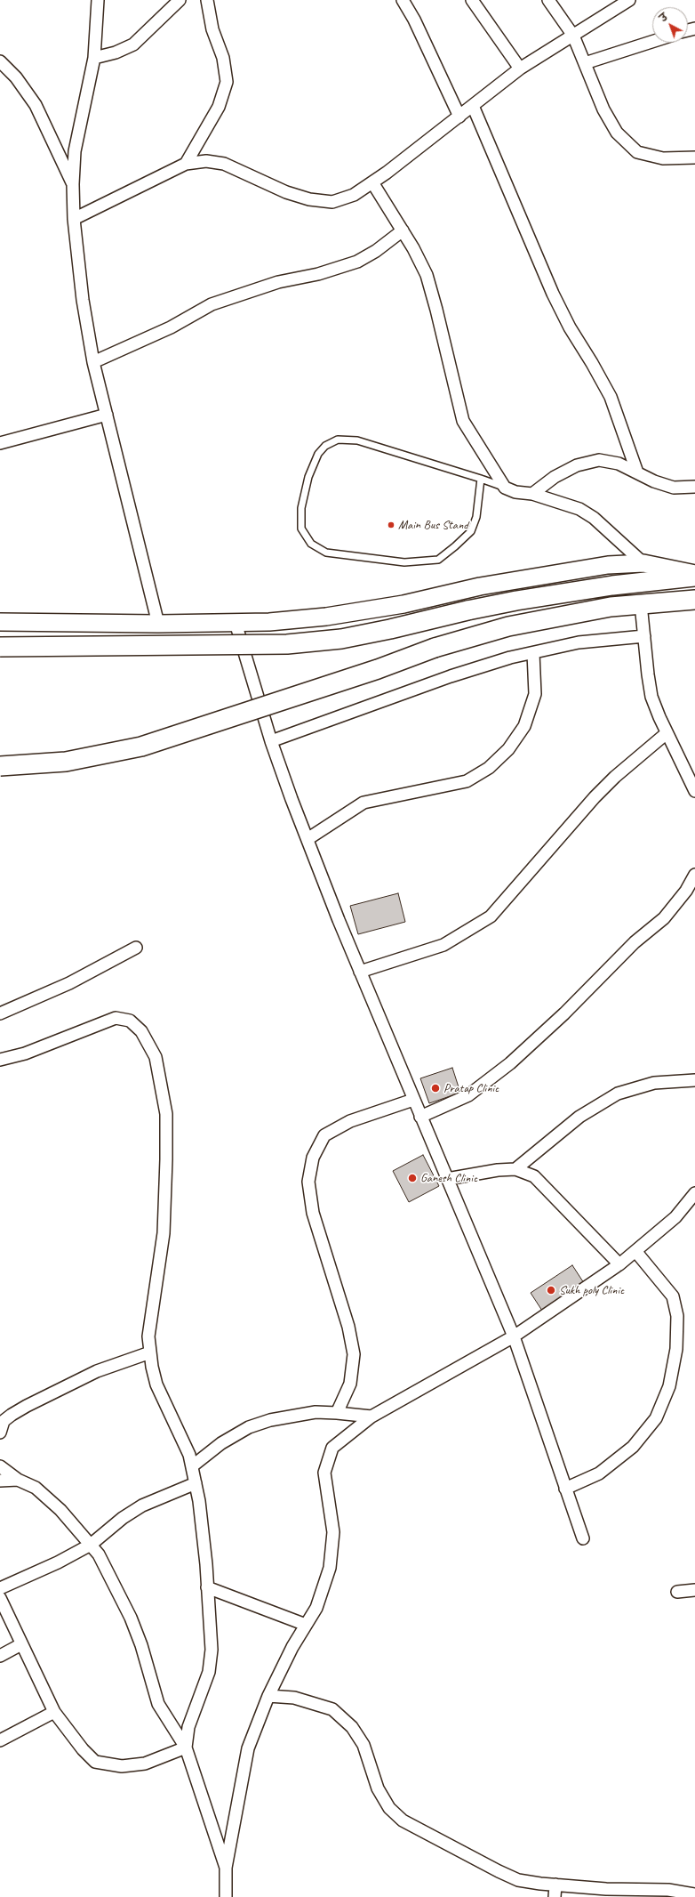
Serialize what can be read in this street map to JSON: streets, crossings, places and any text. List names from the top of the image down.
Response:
{
  "places": [
    "Main Bus Stand",
    "Pratap Clinic",
    "Ganesh Clinic",
    "Sukh poly Clinic"
  ],
  "north": "top left"
}
